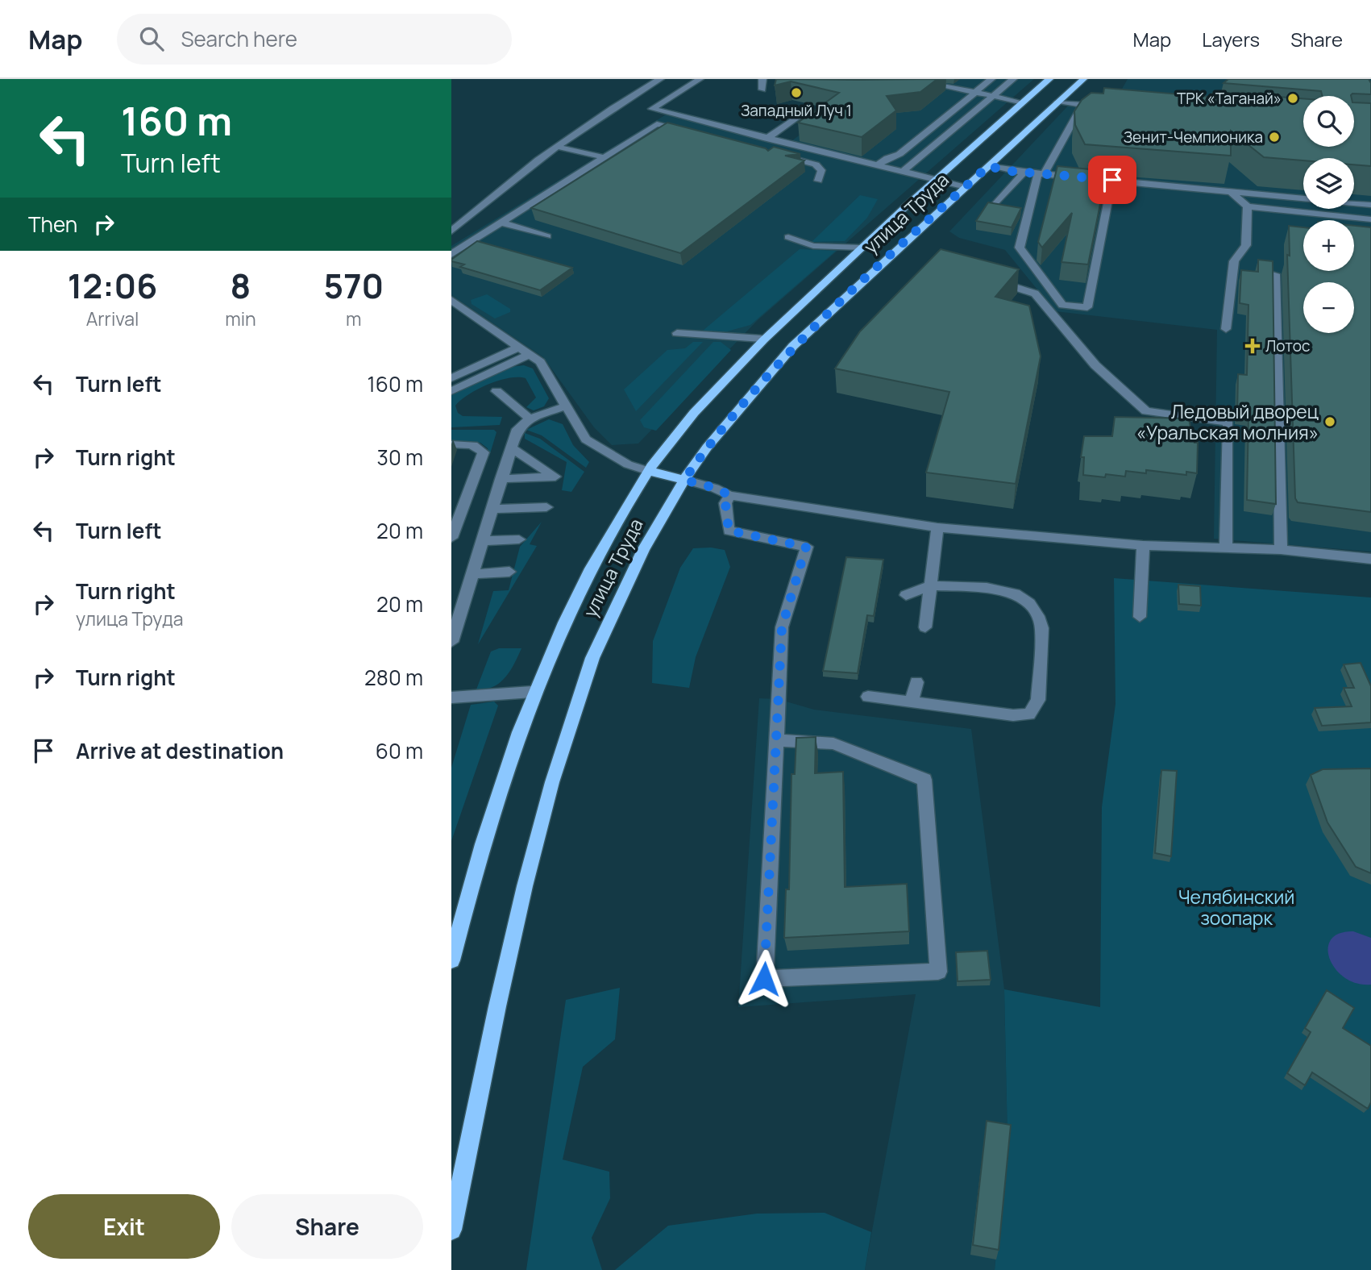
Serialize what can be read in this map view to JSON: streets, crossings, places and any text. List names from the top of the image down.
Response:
{
  "streets": {
    "main road": ["улица Труда"]
  },
  "parks": ["Челябинский зоопарк"],
  "places": {
    "other": [
      "Западный Луч 1",
      "ТРК «Таганай»",
      "Зенит-Чемпионика",
      "Ледовый дворец «Уральская молния»"
    ],
    "health": ["Лотос"]
  },
  "page": {
    "header": "Map",
    "search": "Search here",
    "nav": ["Map", "Layers", "Share"],
    "turn": ["160 m", "Turn left"],
    "map_buttons": ["+", "−"],
    "then": "Then",
    "eta": [
      "12:06",
      "Arrival",
      "8",
      "min",
      "570",
      "m"
    ],
    "list": [
      {
        "name": "Turn left",
        "value": "160 m"
      },
      {
        "name": "Turn right",
        "value": "30 m"
      },
      {
        "name": "Turn left",
        "value": "20 m"
      },
      {
        "name": "Turn right",
        "note": "улица Труда",
        "value": "20 m"
      },
      {
        "name": "Turn right",
        "value": "280 m"
      },
      {
        "name": "Arrive at destination",
        "value": "60 m"
      }
    ],
    "buttons": ["Exit", "Share"]
  }
}
